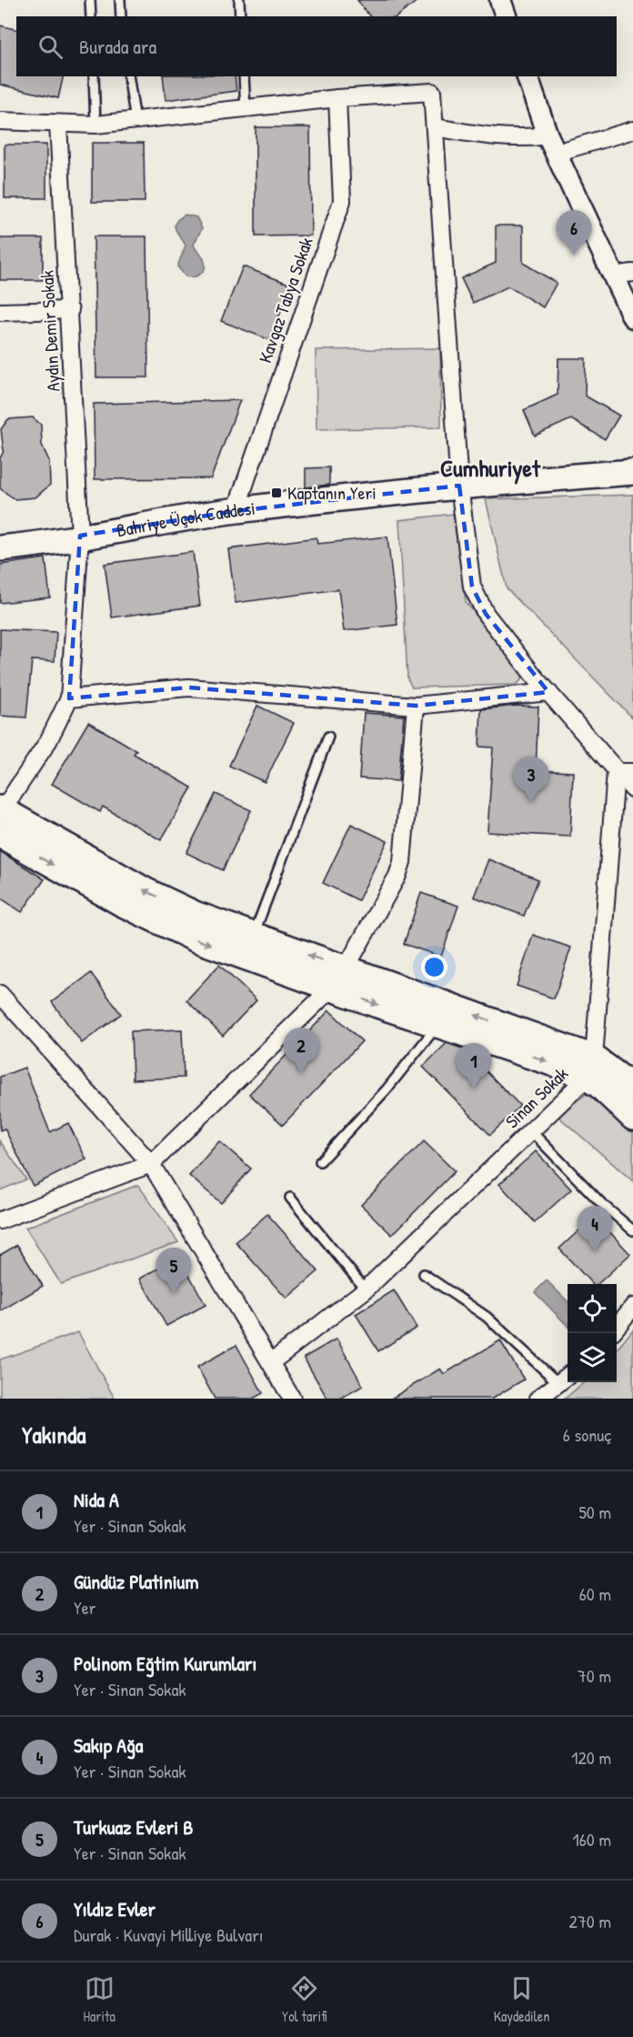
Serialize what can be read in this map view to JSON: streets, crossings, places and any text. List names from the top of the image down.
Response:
{
  "streets": {
    "main road": ["Bahriye Üçok Caddesi"],
    "street": ["Kavgaz Tabya Sokak", "Aydın Demir Sokak", "Sinan Sokak"]
  },
  "crossings": [
    ["Kavgaz Tabya Sokak", "Bahriye Üçok Caddesi"],
    ["Aydın Demir Sokak", "Bahriye Üçok Caddesi"]
  ],
  "districts": ["Cumhuriyet"],
  "places": {
    "transit": ["Kaptanın Yeri"]
  },
  "page": {
    "search": "Burada ara",
    "pins": [
      "6",
      "3",
      "2",
      "1",
      "4",
      "5"
    ],
    "heading": ["Yakında", "6 sonuç"],
    "list": [
      {
        "mark": "1",
        "name": "Nida A",
        "note": "Yer · Sinan Sokak",
        "value": "50 m"
      },
      {
        "mark": "2",
        "name": "Gündüz Platinium",
        "note": "Yer",
        "value": "60 m"
      },
      {
        "mark": "3",
        "name": "Polinom Eğtim Kurumları",
        "note": "Yer · Sinan Sokak",
        "value": "70 m"
      },
      {
        "mark": "4",
        "name": "Sakıp Ağa",
        "note": "Yer · Sinan Sokak",
        "value": "120 m"
      },
      {
        "mark": "5",
        "name": "Turkuaz Evleri B",
        "note": "Yer · Sinan Sokak",
        "value": "160 m"
      },
      {
        "mark": "6",
        "name": "Yıldız Evler",
        "note": "Durak · Kuvayi Milliye Bulvarı",
        "value": "270 m"
      }
    ],
    "nav": ["Harita", "Yol tarifi", "Kaydedilen"]
  }
}
